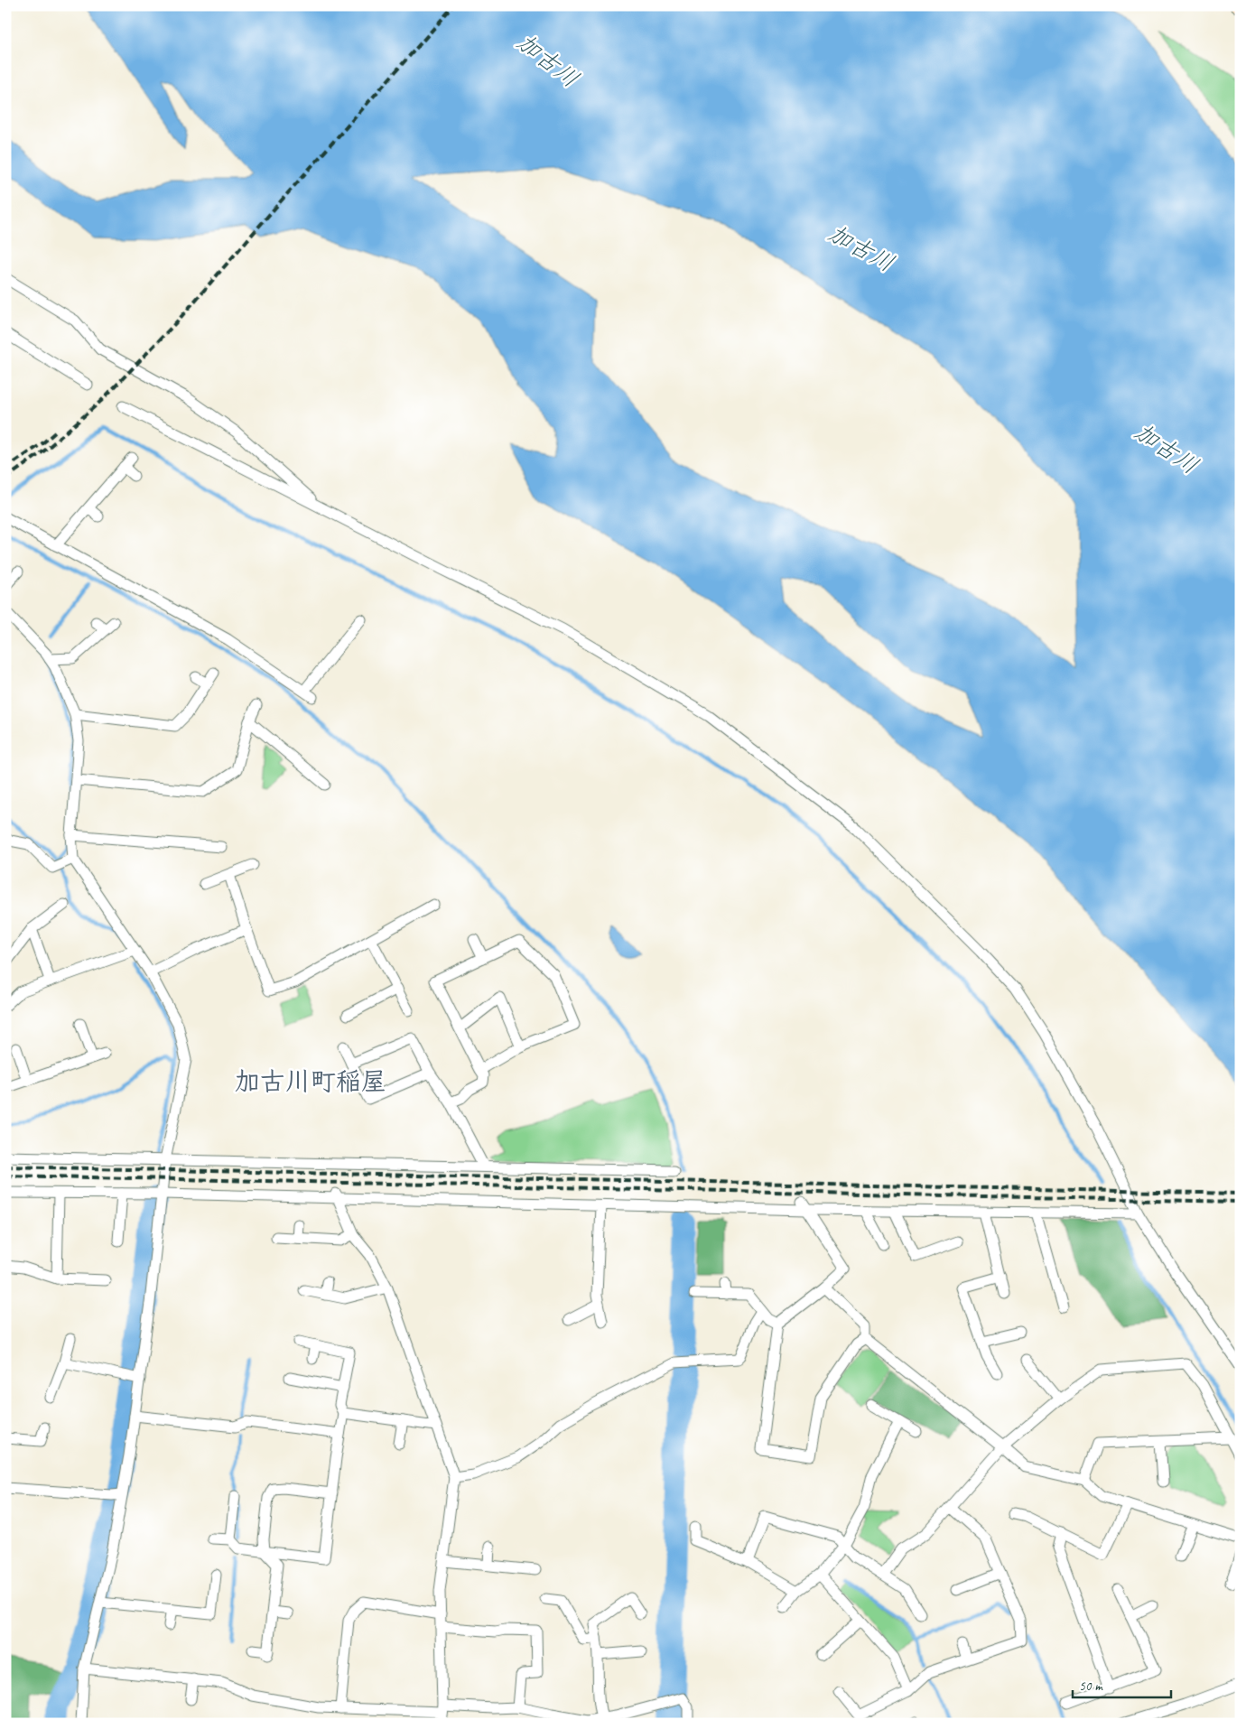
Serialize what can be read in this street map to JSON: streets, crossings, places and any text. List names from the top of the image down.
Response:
{
  "districts": ["加古川町稲屋"],
  "water": ["加古川"],
  "scale_bar": "50 m"
}
